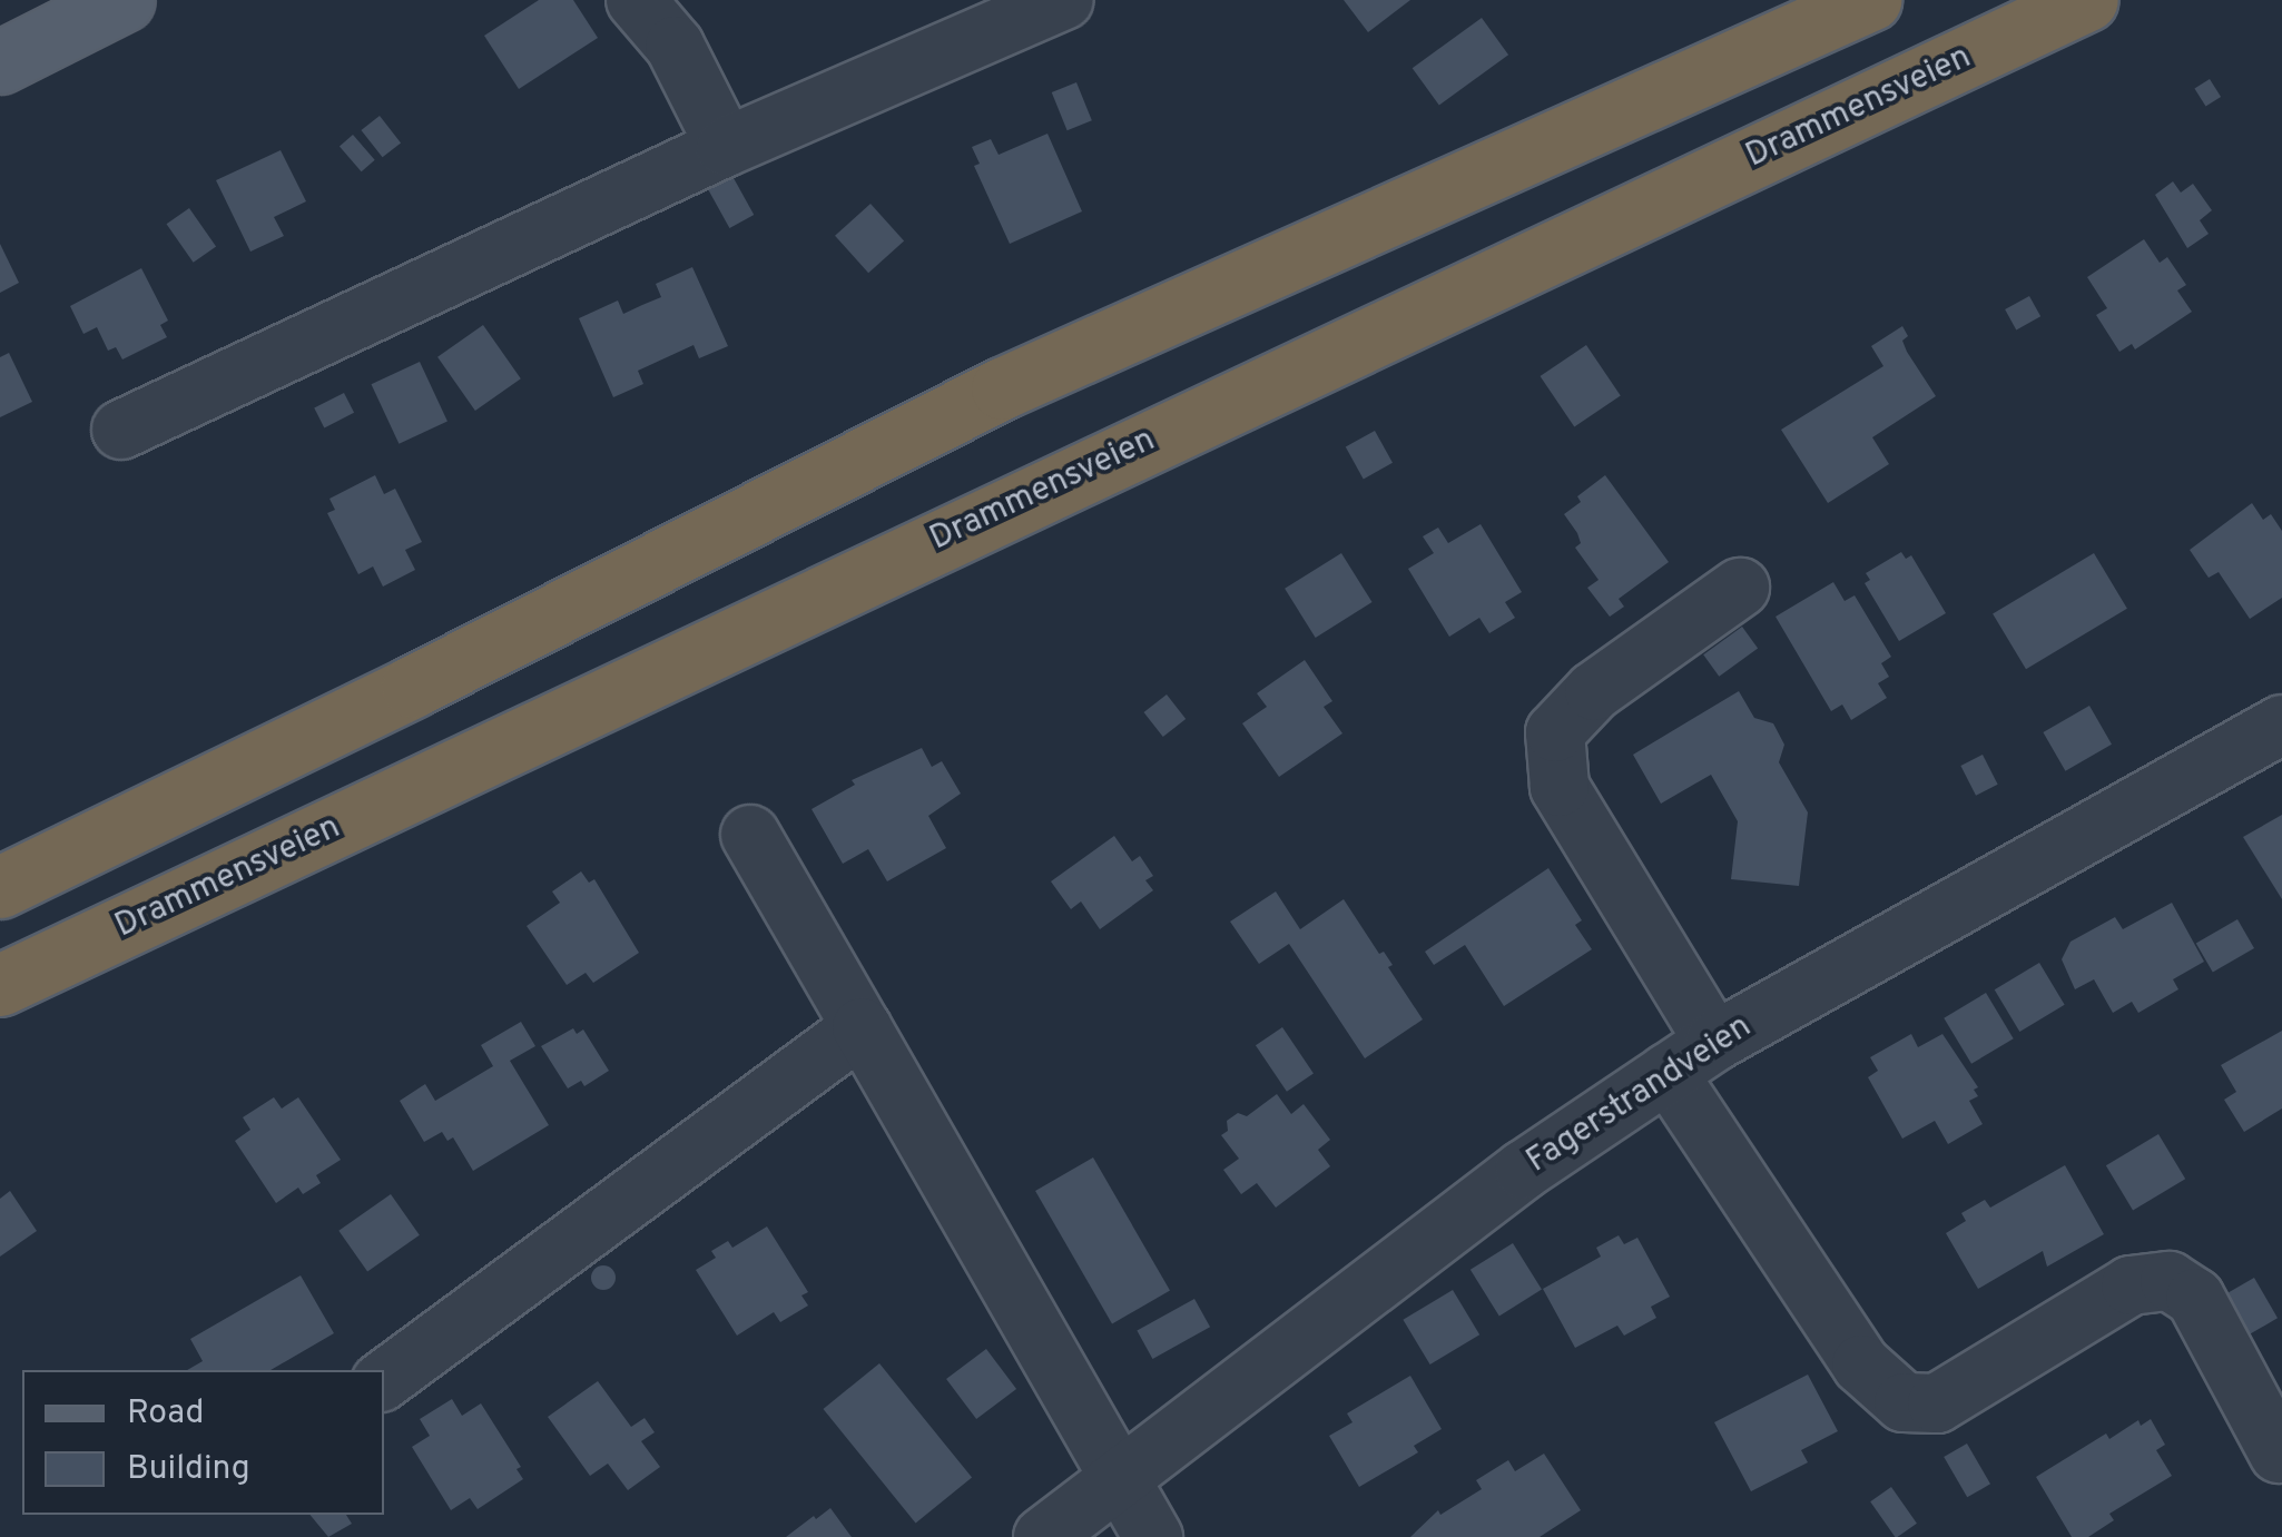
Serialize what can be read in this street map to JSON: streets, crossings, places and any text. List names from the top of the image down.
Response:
{
  "streets": {
    "highway": ["Drammensveien"],
    "street": ["Fagerstrandveien"]
  },
  "legend": ["Road", "Building"]
}
